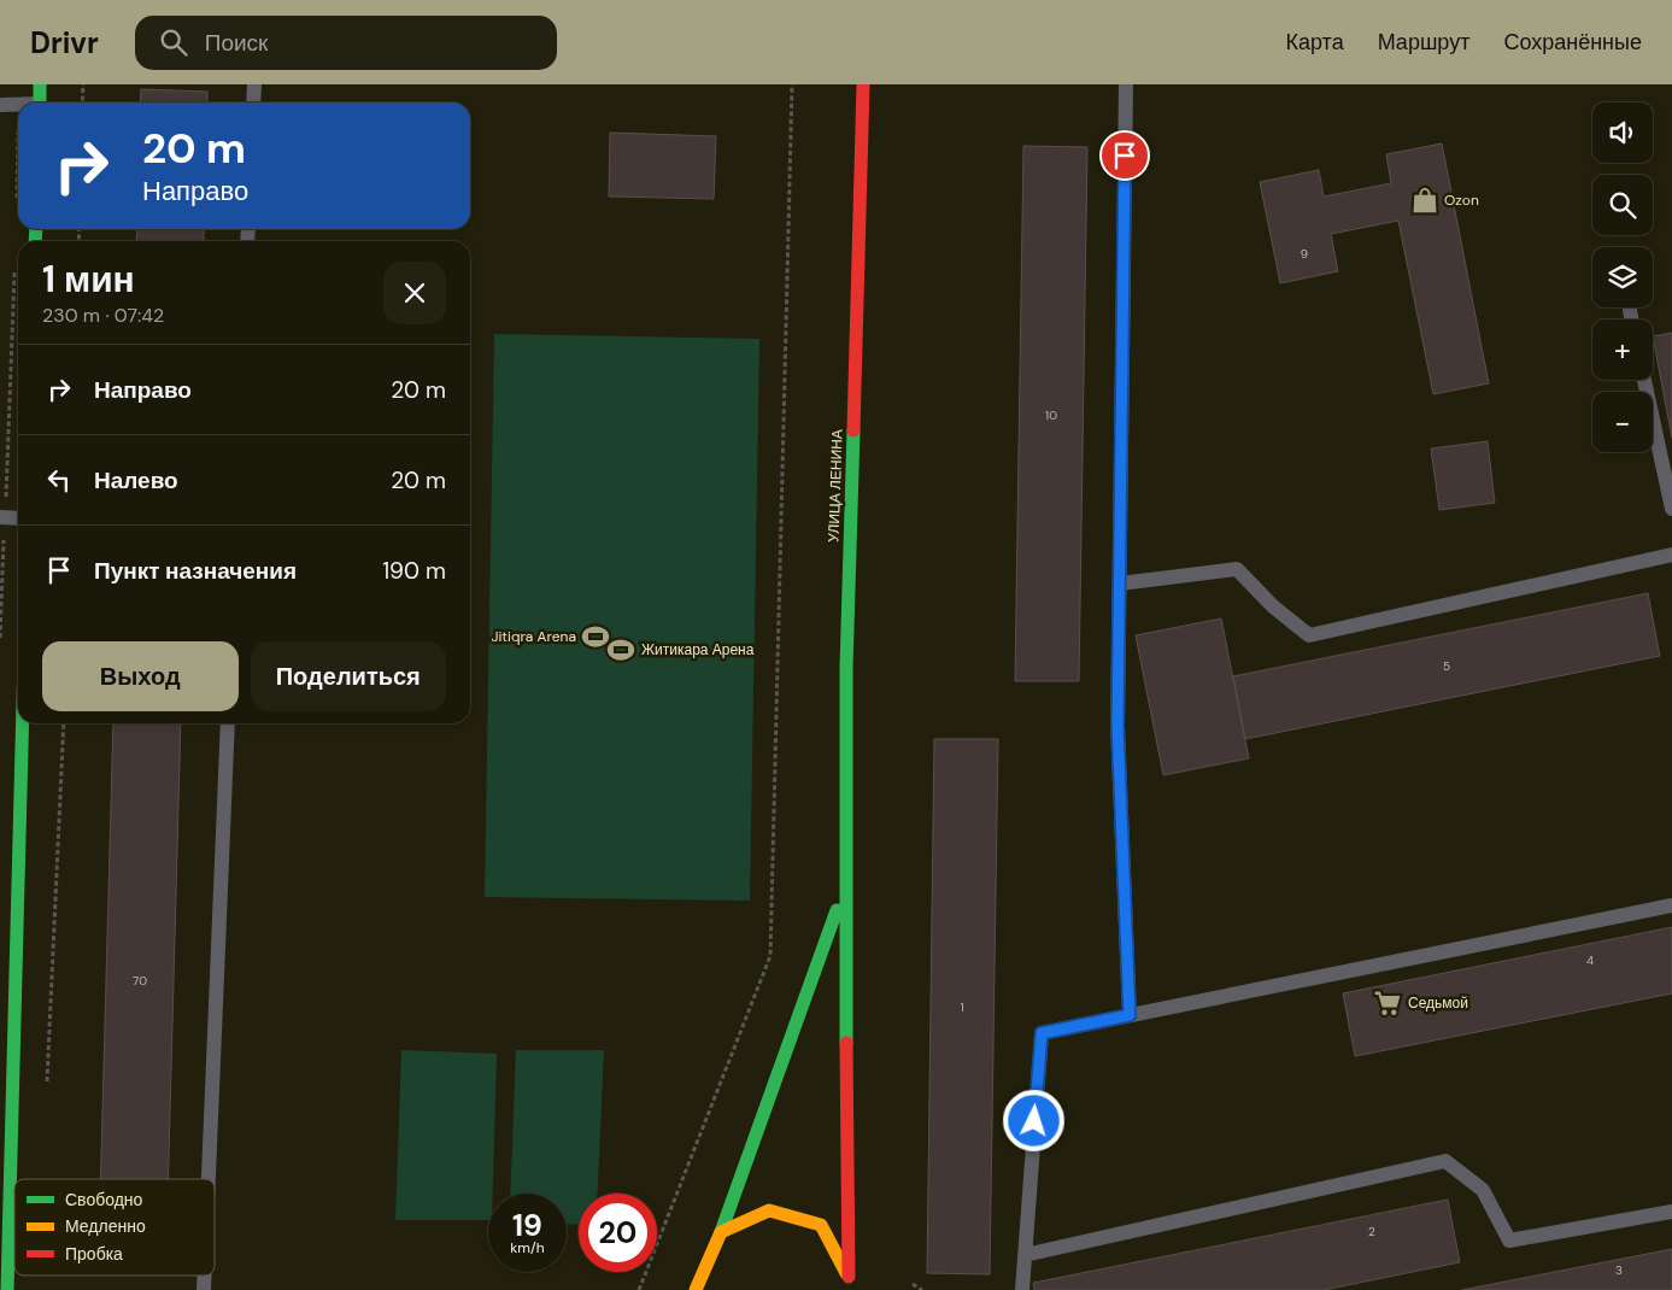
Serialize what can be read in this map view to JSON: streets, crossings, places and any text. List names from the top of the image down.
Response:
{
  "streets": {
    "street": ["УЛИЦА ЛЕНИНА"]
  },
  "places": {
    "shop": ["Ozon"],
    "sports": ["Jitiqra Arena", "Житикара Арена"],
    "supermarket": ["Седьмой"]
  },
  "house_numbers": [
    "9",
    "10",
    "5",
    "4",
    "70",
    "1",
    "2",
    "3"
  ],
  "legend": ["Свободно", "Медленно", "Пробка"],
  "page": {
    "header": "Drivr",
    "search": "Поиск",
    "nav": ["Карта", "Маршрут", "Сохранённые"],
    "map_buttons": ["+", "−"],
    "turn": ["20 m", "Направо"],
    "heading": ["1 мин", "230 m · 07:42"],
    "list": [
      {
        "name": "Направо",
        "value": "20 m"
      },
      {
        "name": "Налево",
        "value": "20 m"
      },
      {
        "name": "Пункт назначения",
        "value": "190 m"
      }
    ],
    "buttons": ["Выход", "Поделиться"],
    "speed": "19 km/h",
    "limit": "20"
  }
}
